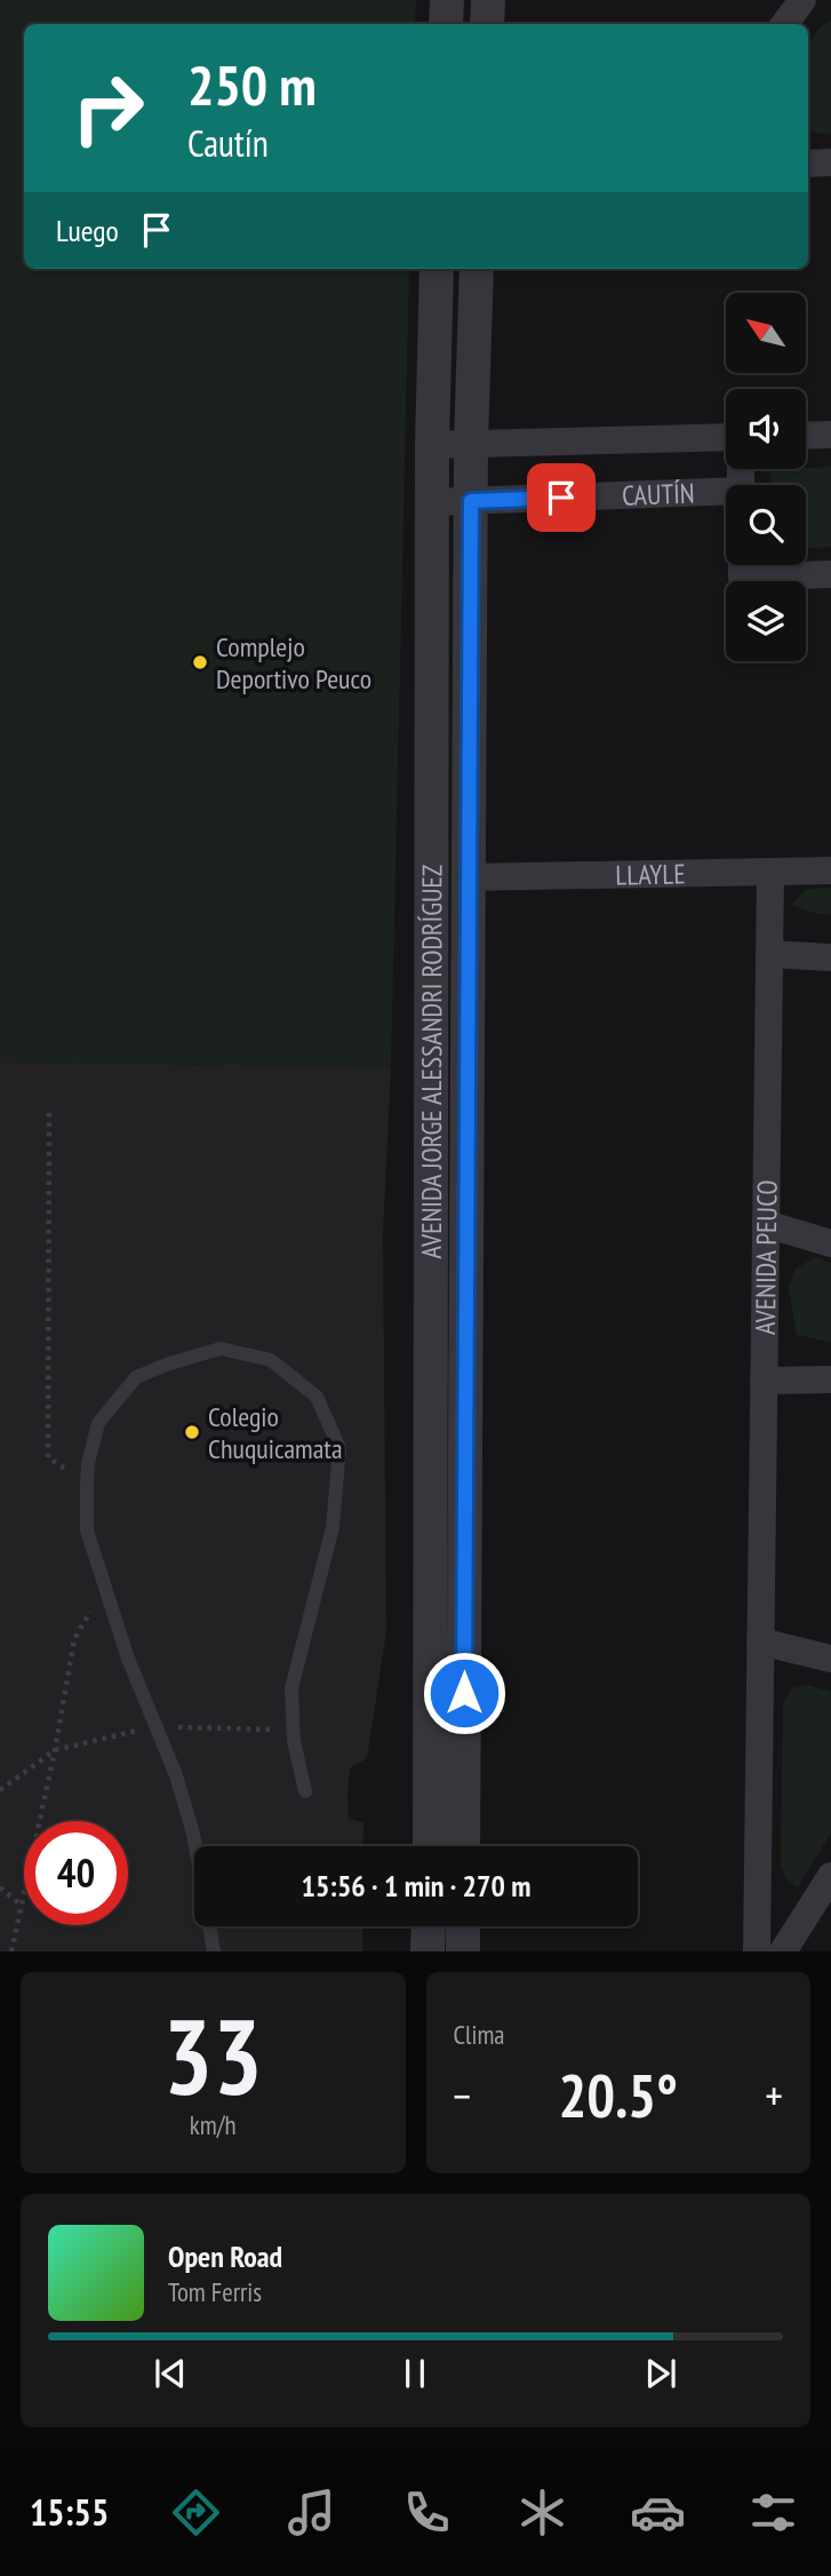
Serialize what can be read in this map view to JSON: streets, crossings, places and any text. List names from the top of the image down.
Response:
{
  "streets": {
    "street": [
      "CAUTÍN",
      "LLAYLE",
      "AVENIDA JORGE ALESSANDRI RODRÍGUEZ",
      "AVENIDA PEUCO"
    ]
  },
  "crossings": [
    ["CAUTÍN", "AVENIDA JORGE ALESSANDRI RODRÍGUEZ"],
    ["LLAYLE", "AVENIDA JORGE ALESSANDRI RODRÍGUEZ"],
    ["LLAYLE", "AVENIDA PEUCO"]
  ],
  "places": ["Complejo Deportivo Peuco", "Colegio Chuquicamata"],
  "north": "top left",
  "page": {
    "turn": ["250 m", "Cautín"],
    "then": "Luego",
    "limit": "40",
    "trip": "15:56 · 1 min · 270 m",
    "tile": [
      ["33", "km/h"],
      "Clima"
    ],
    "heat": ["−", "20.5°", "+"],
    "song": ["Open Road", "Tom Ferris"],
    "tabs": "15:55"
  }
}
